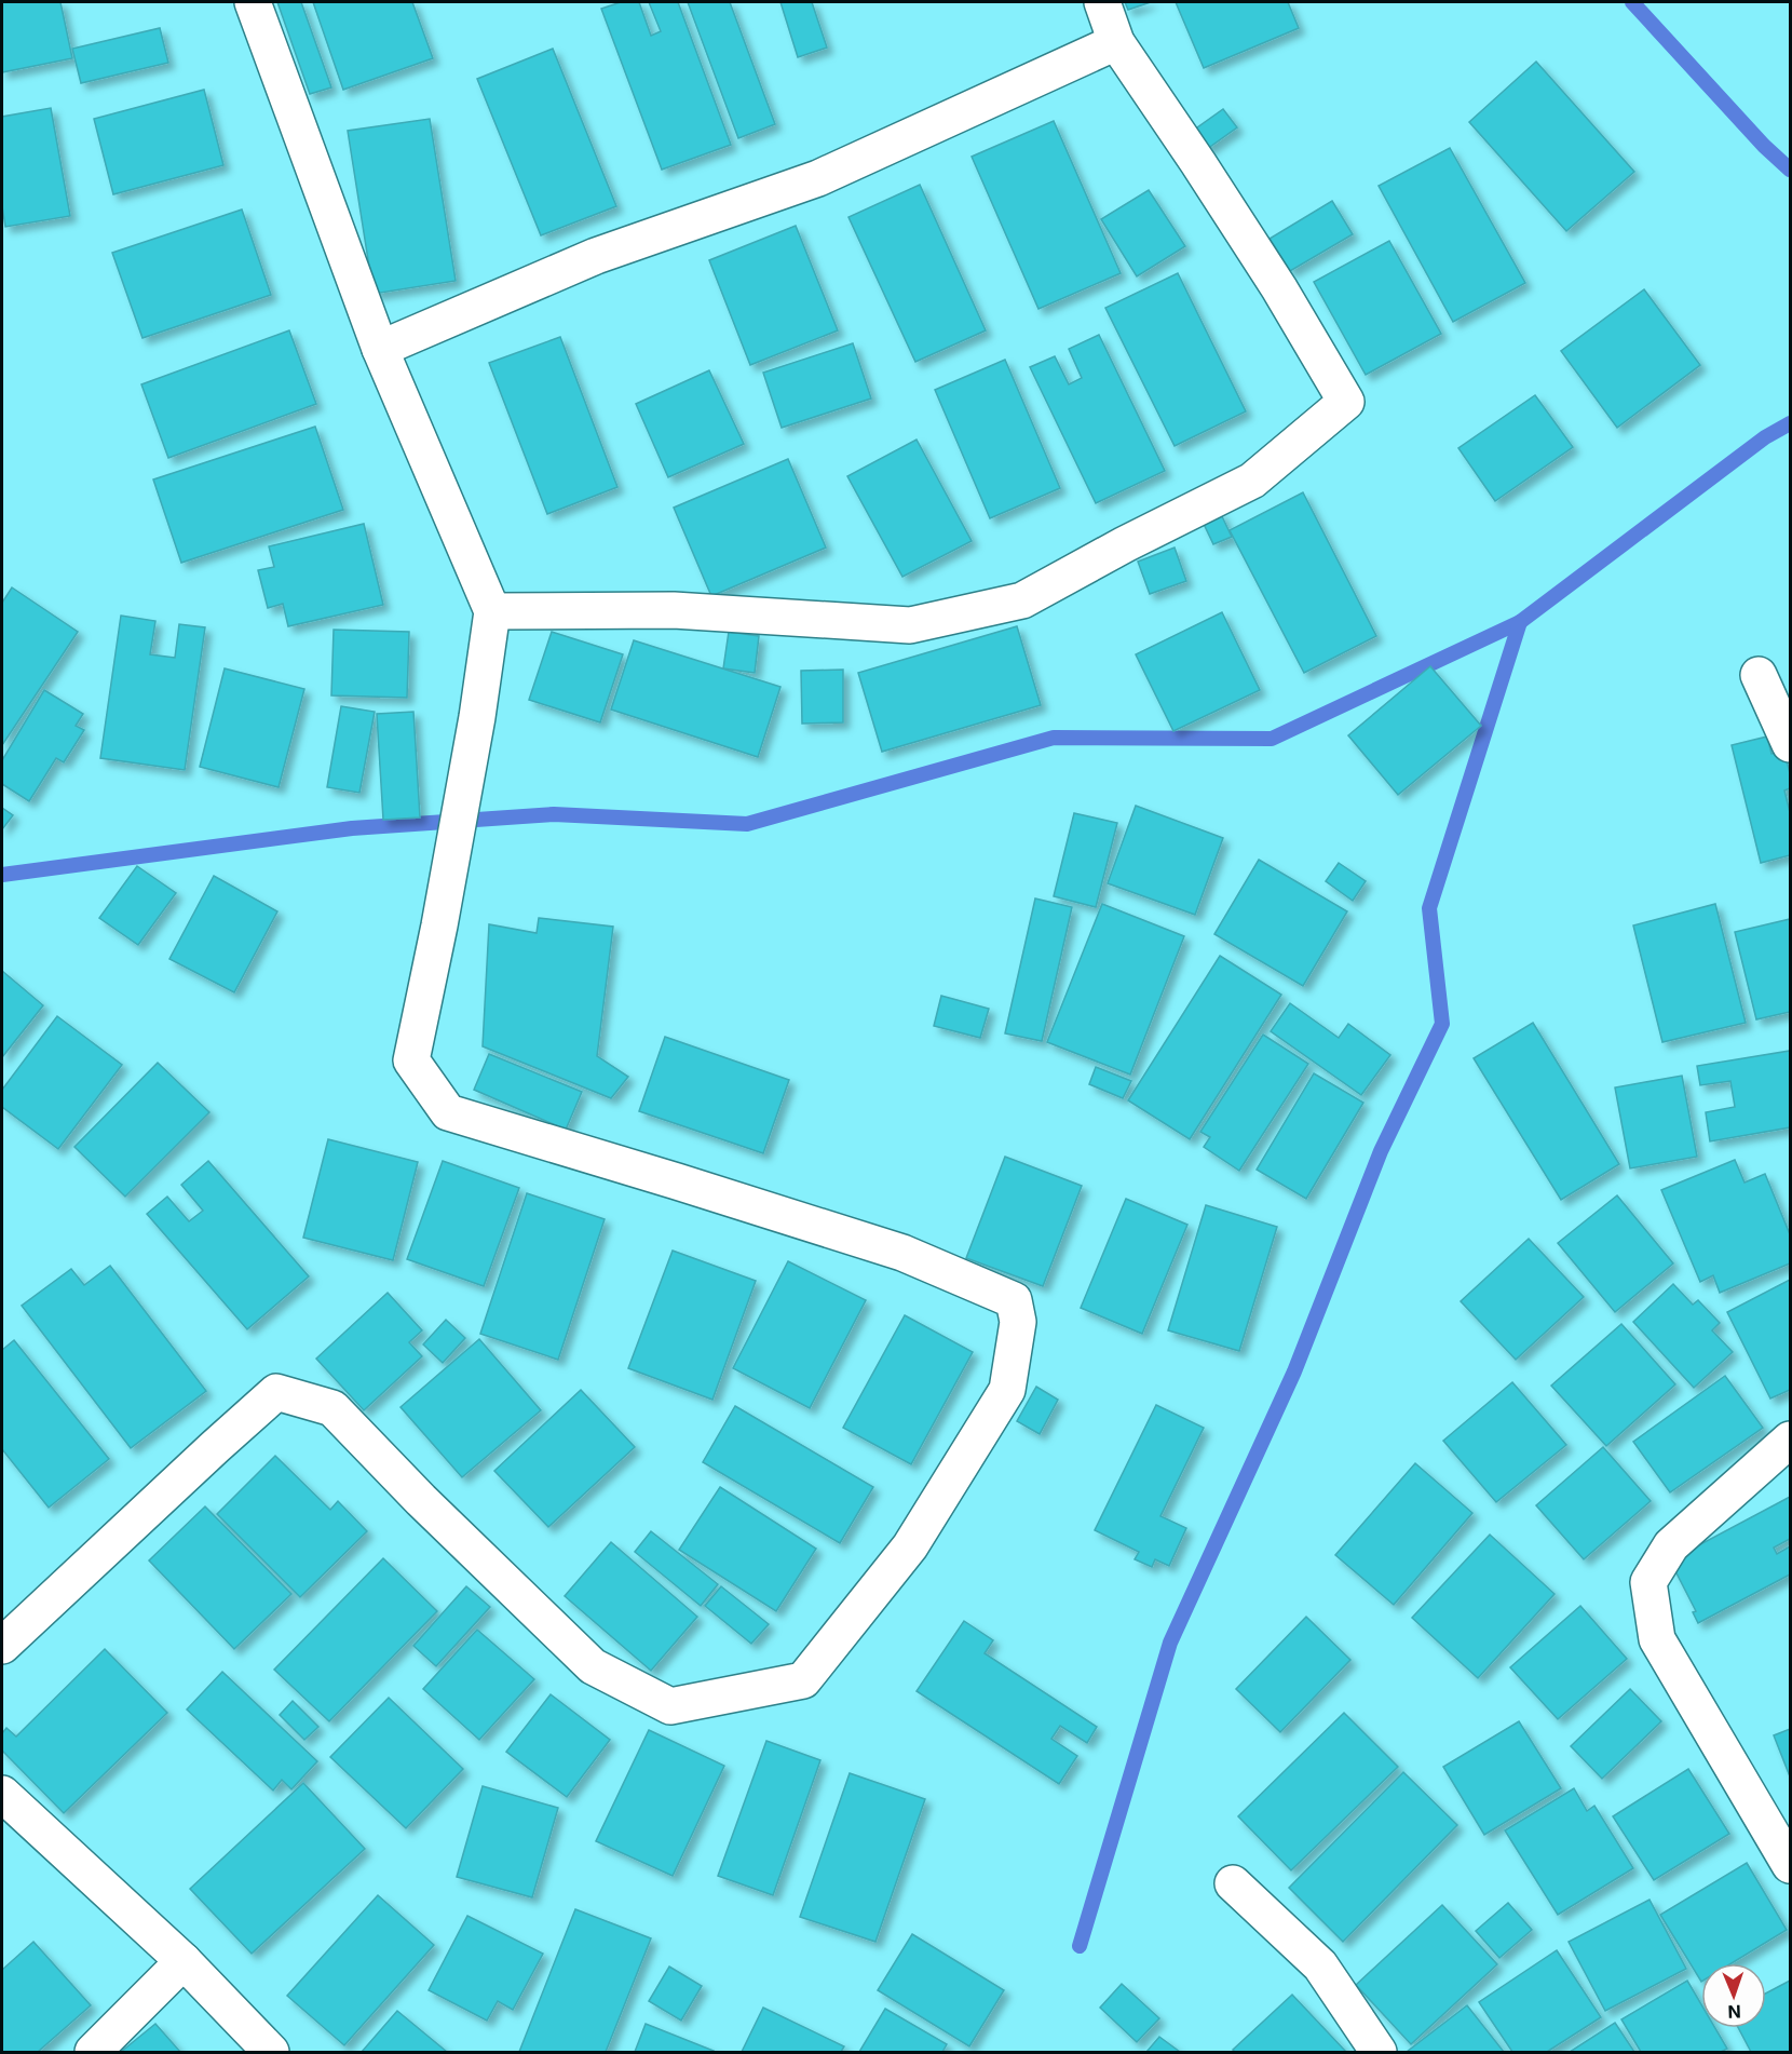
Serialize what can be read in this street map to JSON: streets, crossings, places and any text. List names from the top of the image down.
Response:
{
  "north": "bottom"
}
